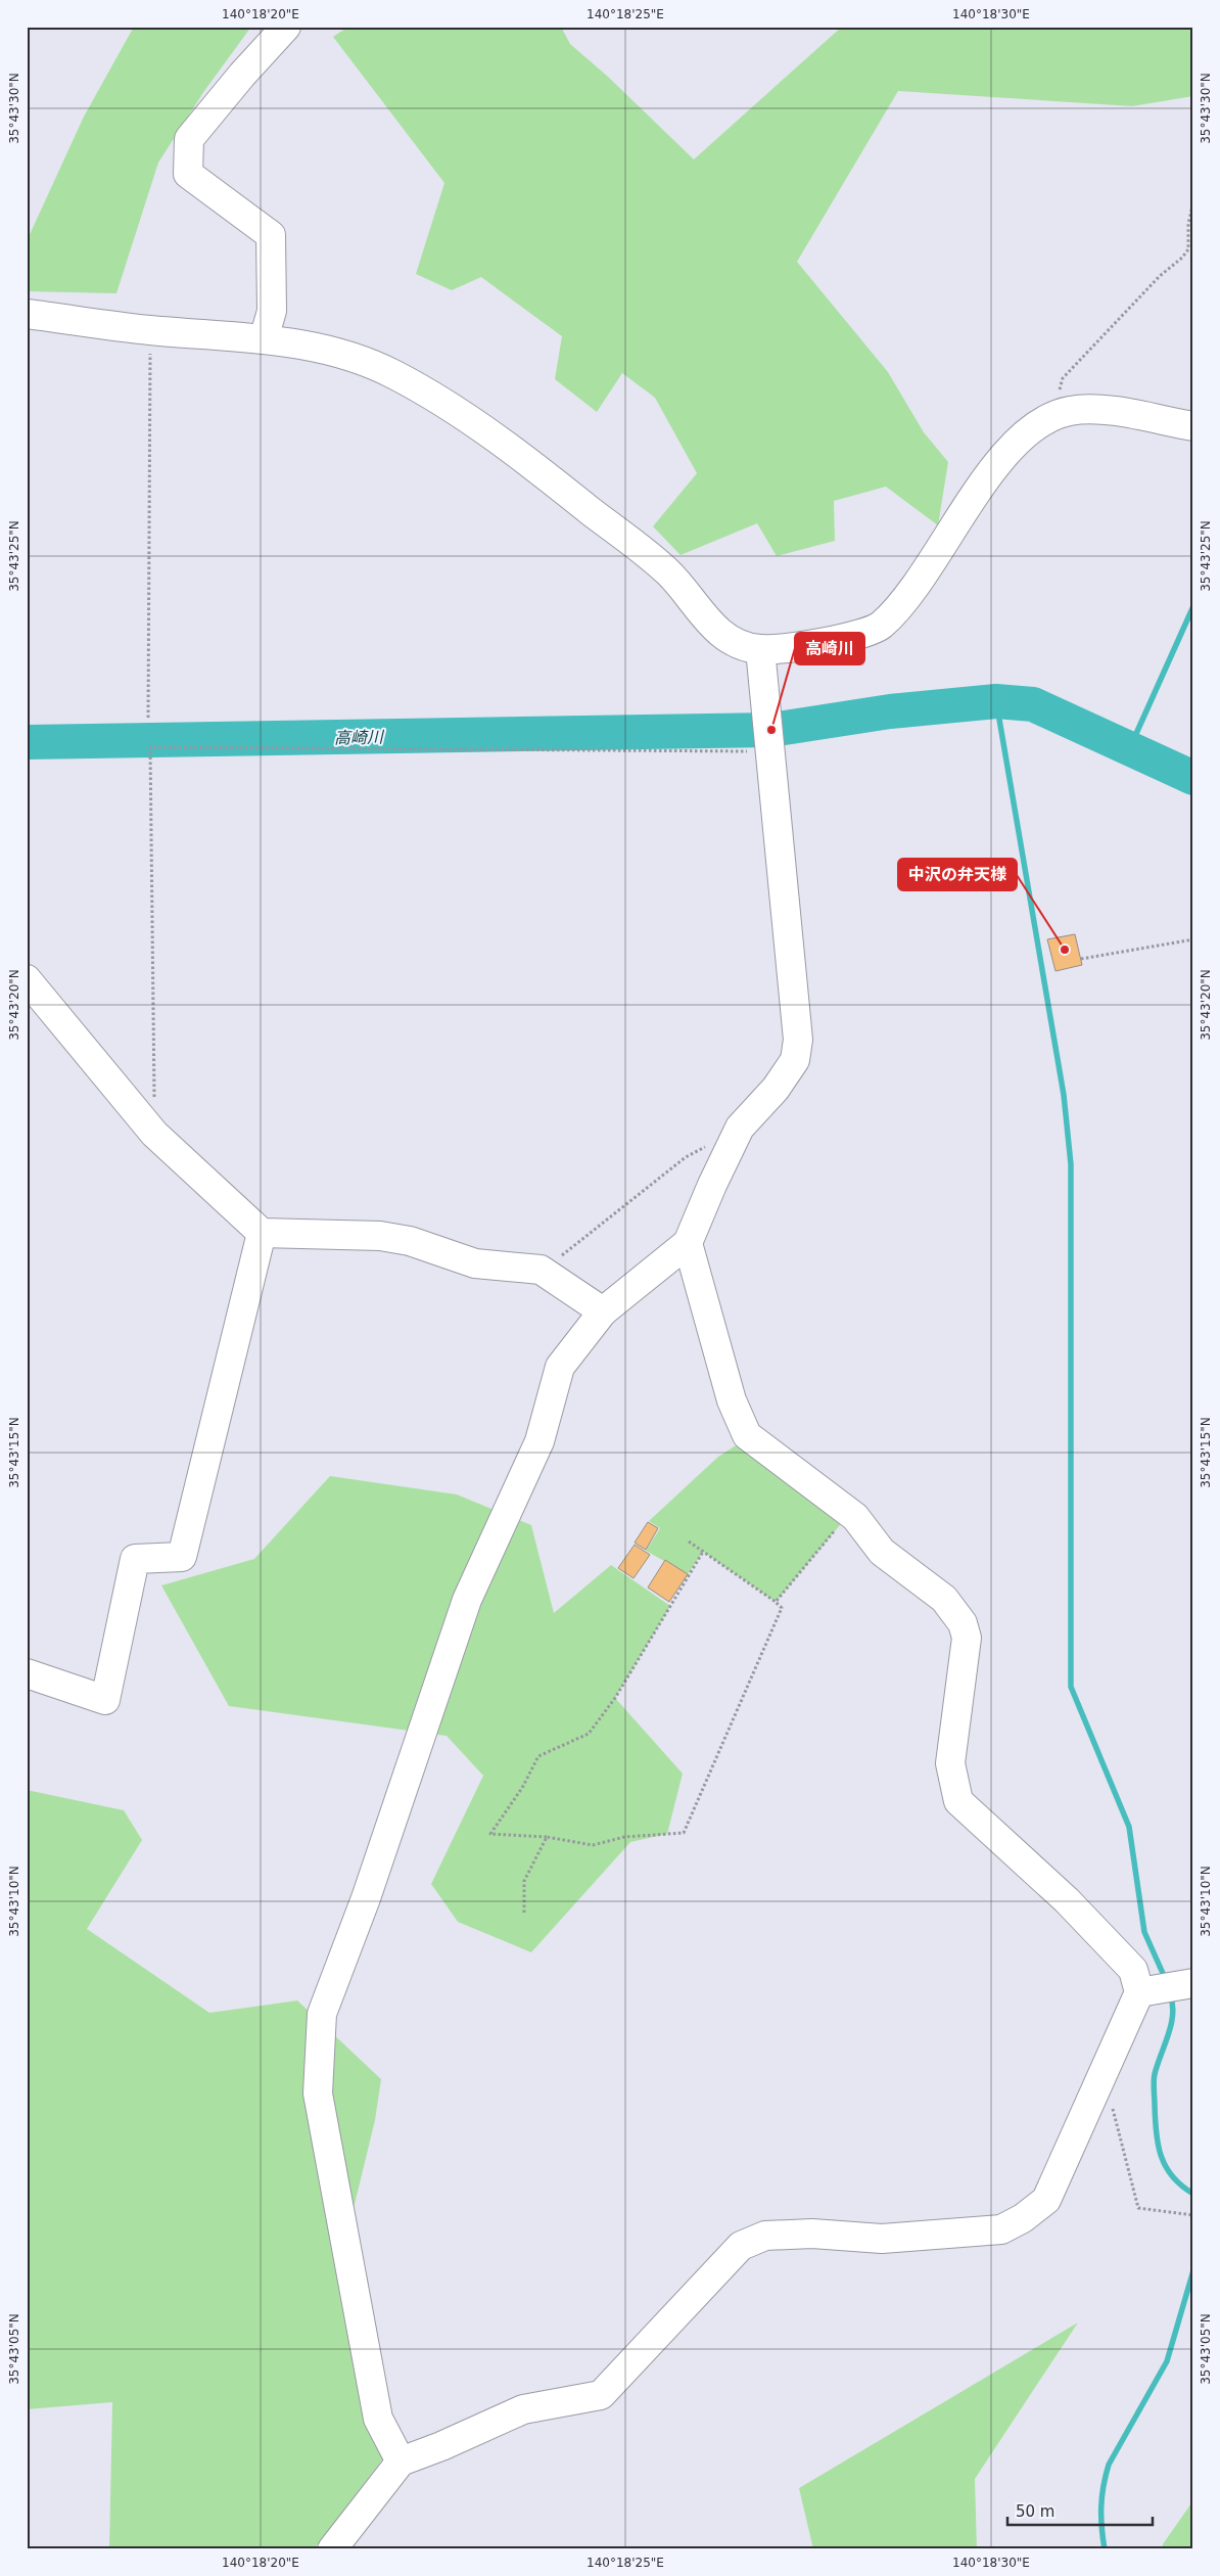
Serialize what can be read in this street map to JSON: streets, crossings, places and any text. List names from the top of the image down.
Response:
{
  "water": ["高崎川"],
  "places": ["高崎川", "中沢の弁天様"],
  "scale_bar": "50 m",
  "coordinates": [
    "140°18'20\"E",
    "140°18'25\"E",
    "140°18'30\"E",
    "35°43'30\"N",
    "35°43'25\"N",
    "35°43'20\"N",
    "35°43'15\"N",
    "35°43'10\"N",
    "35°43'05\"N"
  ]
}
